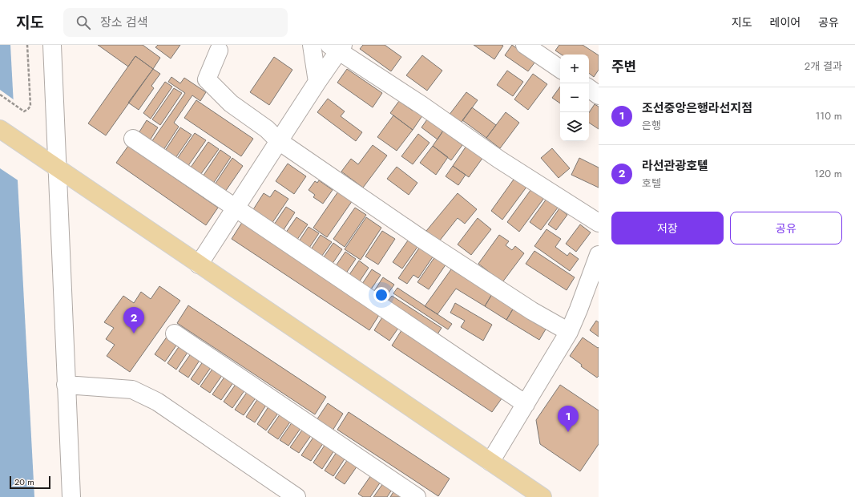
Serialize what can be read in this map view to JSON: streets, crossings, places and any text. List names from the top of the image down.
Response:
{
  "scale_bar": "20 m",
  "page": {
    "header": "지도",
    "search": "장소 검색",
    "nav": ["지도", "레이어", "공유"],
    "heading": ["주변", "2개 결과"],
    "map_buttons": ["+", "−"],
    "list": [
      {
        "mark": "1",
        "name": "조선중앙은행라선지점",
        "note": "은행",
        "value": "110 m"
      },
      {
        "mark": "2",
        "name": "라선관광호텔",
        "note": "호텔",
        "value": "120 m"
      }
    ],
    "buttons": ["저장", "공유"],
    "pins": ["2", "1"],
    "scale": "20 m"
  }
}
